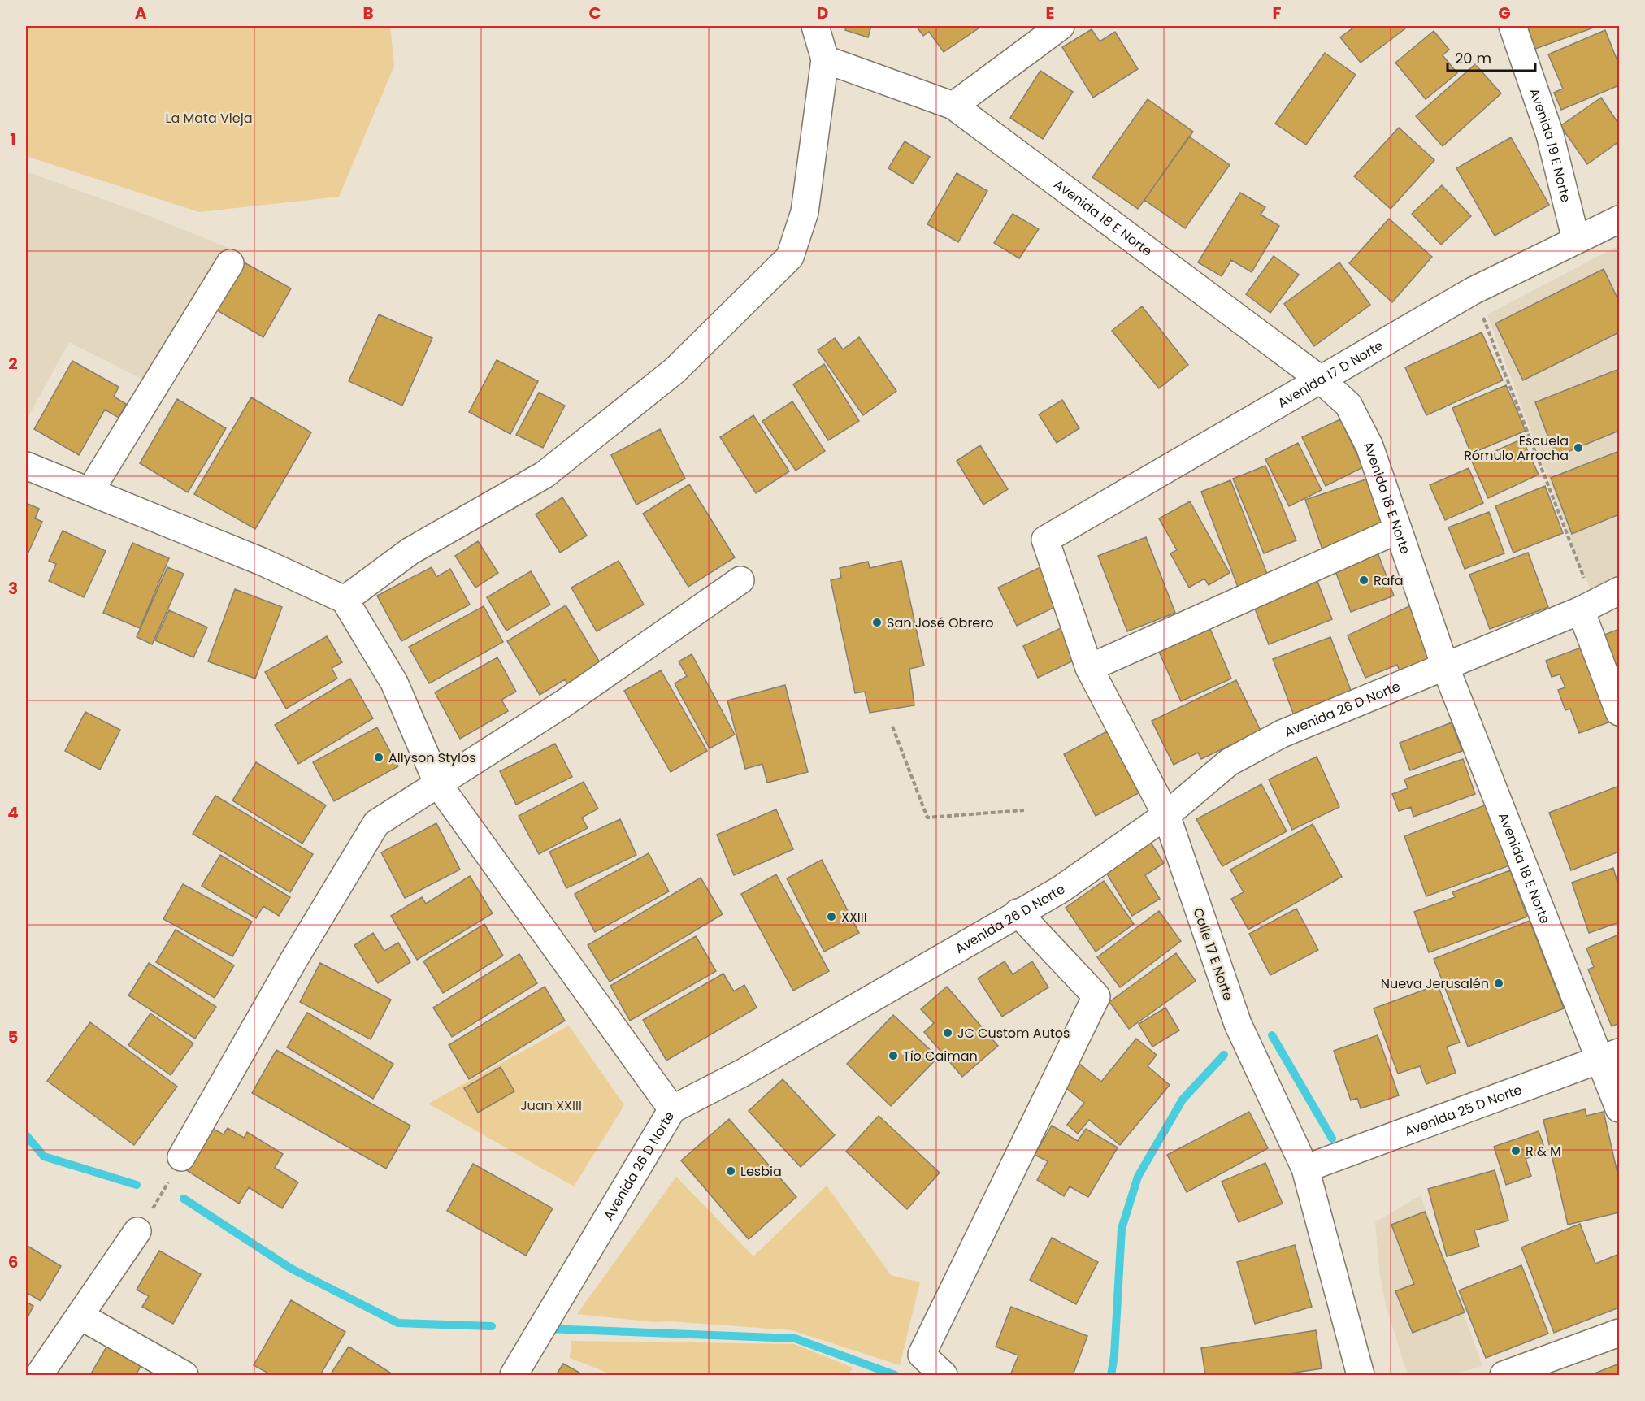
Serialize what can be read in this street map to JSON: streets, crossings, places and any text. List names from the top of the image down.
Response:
{
  "streets": {
    "street": [
      "Avenida 19 E Norte",
      "Avenida 18 E Norte",
      "Avenida 17 D Norte",
      "Avenida 26 D Norte",
      "Calle 17 E Norte",
      "Avenida 25 D Norte"
    ]
  },
  "crossings": [
    ["Avenida 19 E Norte", "Avenida 17 D Norte"],
    ["Avenida 18 E Norte", "Avenida 17 D Norte"],
    ["Avenida 18 E Norte", "Avenida 26 D Norte"],
    ["Avenida 18 E Norte", "Avenida 25 D Norte"],
    ["Avenida 17 D Norte", "Calle 17 E Norte"],
    ["Avenida 26 D Norte", "Calle 17 E Norte"],
    ["Calle 17 E Norte", "Avenida 25 D Norte"]
  ],
  "parks": ["La Mata Vieja", "Juan XXIII"],
  "places": [
    "Escuela Rómulo Arrocha",
    "Rafa",
    "San José Obrero",
    "Allyson Stylos",
    "XXIII",
    "Nueva Jerusalén",
    "JC Custom Autos",
    "Tío Caiman",
    "R & M",
    "Lesbia"
  ],
  "scale_bar": "20 m",
  "grid": {
    "columns": [
      "A",
      "B",
      "C",
      "D",
      "E",
      "F",
      "G"
    ],
    "rows": [
      "1",
      "2",
      "3",
      "4",
      "5",
      "6"
    ]
  }
}
